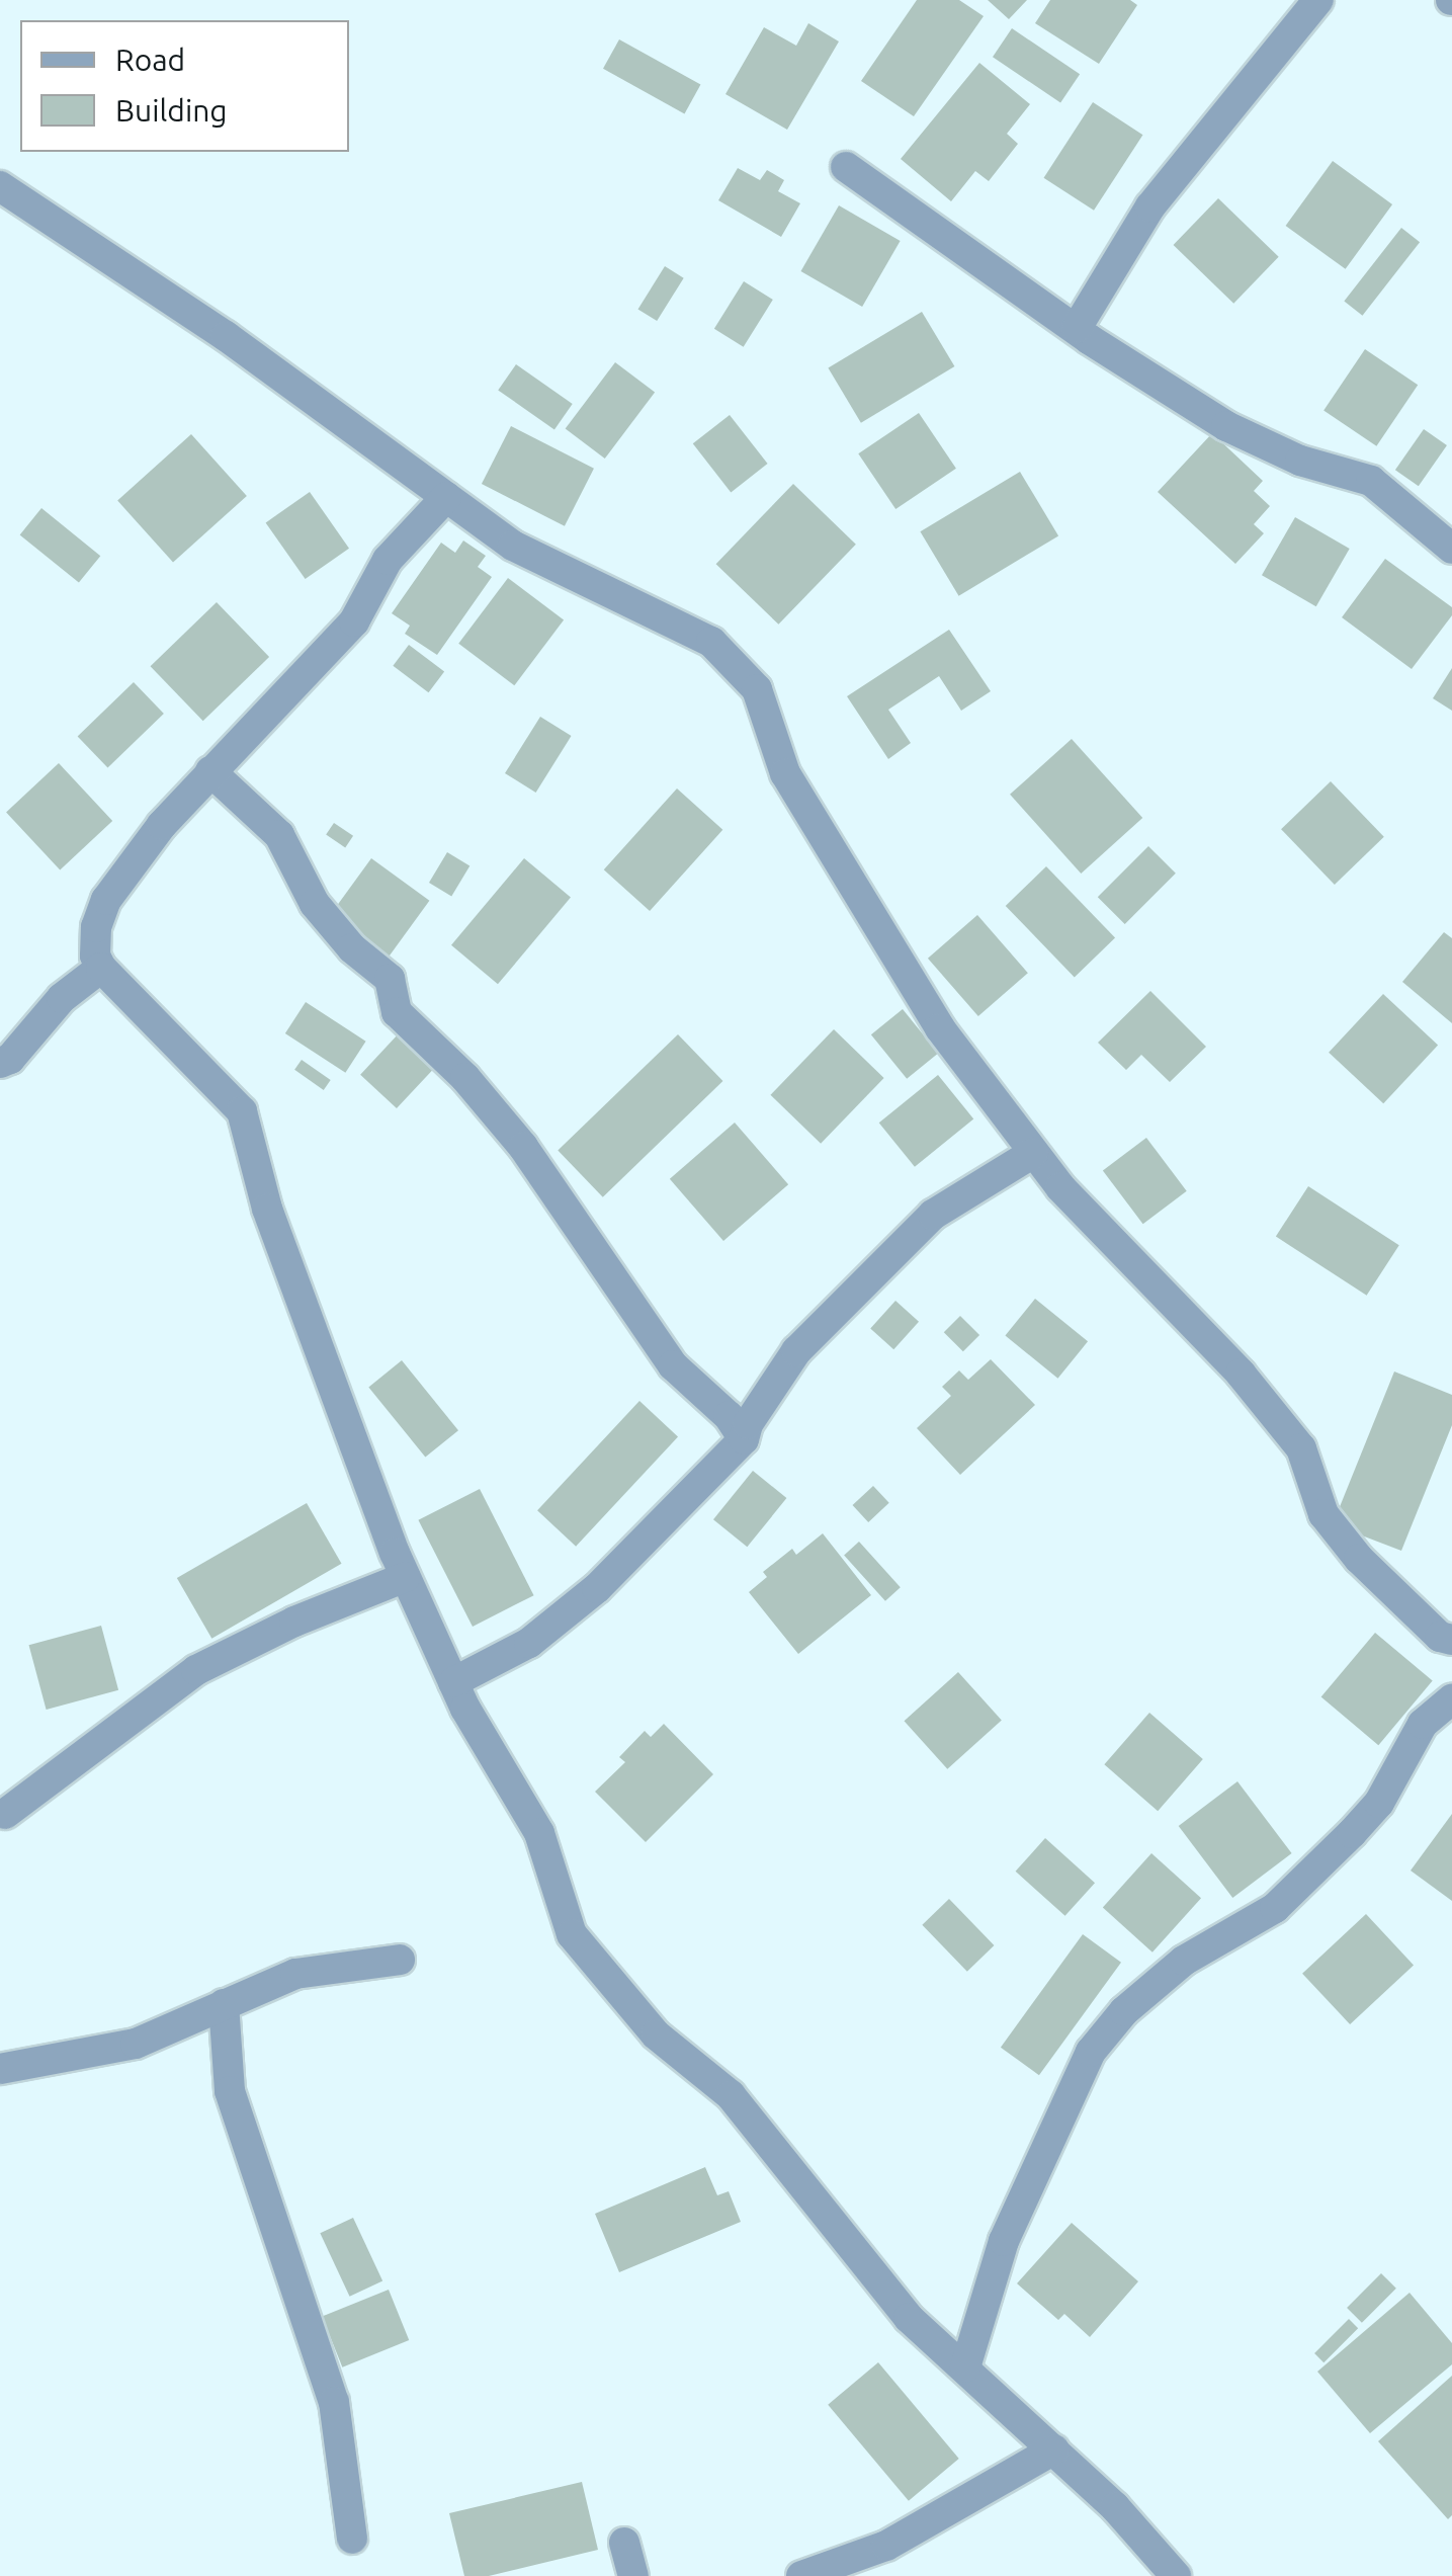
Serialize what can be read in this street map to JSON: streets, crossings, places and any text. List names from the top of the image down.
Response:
{
  "legend": ["Road", "Building"]
}
